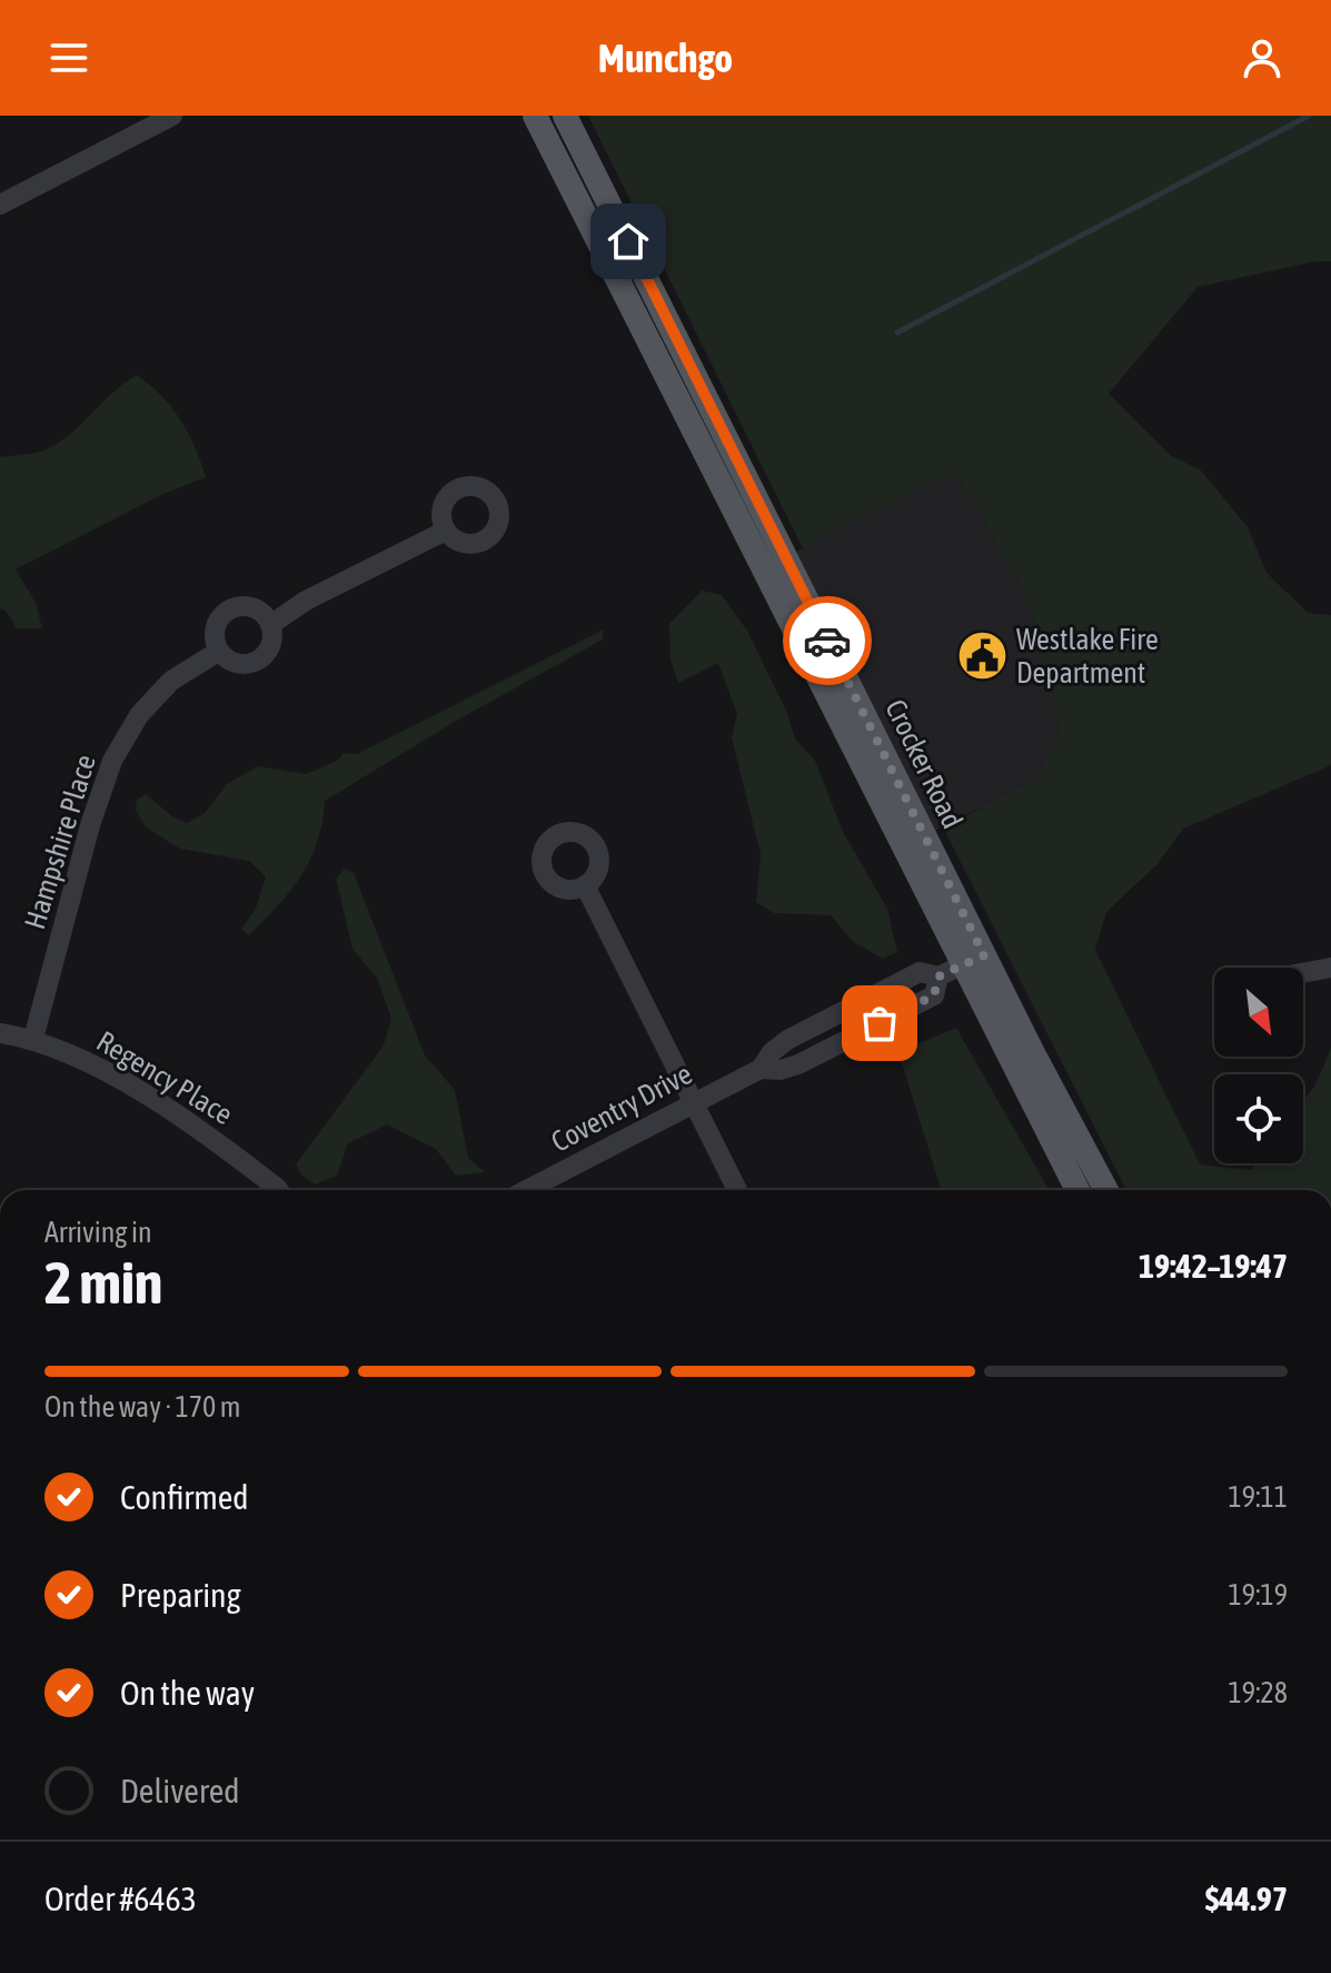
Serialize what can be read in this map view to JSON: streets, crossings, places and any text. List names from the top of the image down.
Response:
{
  "streets": {
    "main road": ["Crocker Road"],
    "street": ["Hampshire Place", "Regency Place", "Coventry Drive"]
  },
  "crossings": [
    ["Crocker Road", "Coventry Drive"],
    ["Hampshire Place", "Regency Place"]
  ],
  "places": {
    "public building": ["Westlake Fire Department"]
  },
  "north": "bottom right",
  "page": {
    "header": "Munchgo",
    "heading": ["2 min", "Arriving in", "19:42–19:47"],
    "panel": ["Order #6463", "$44.97"],
    "bar": "On the way · 170 m",
    "list": [
      ["Confirmed", "19:11"],
      ["Preparing", "19:19"],
      ["On the way", "19:28"],
      "Delivered"
    ]
  }
}
